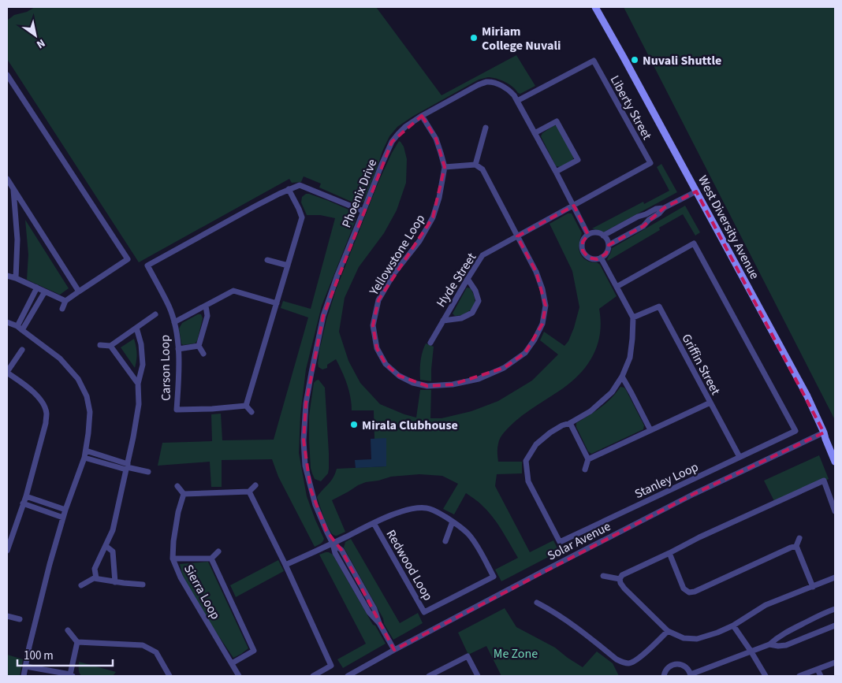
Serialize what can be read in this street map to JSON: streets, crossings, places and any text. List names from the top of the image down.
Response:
{
  "streets": {
    "street": [
      "Liberty Street",
      "Phoenix Drive",
      "West Diversity Avenue",
      "Yellowstone Loop",
      "Hyde Street",
      "Griffin Street",
      "Carson Loop",
      "Stanley Loop",
      "Solar Avenue",
      "Redwood Loop",
      "Sierra Loop"
    ]
  },
  "crossings": [
    ["Liberty Street", "Phoenix Drive"],
    ["Liberty Street", "Hyde Street"],
    ["Phoenix Drive", "Yellowstone Loop"],
    ["Phoenix Drive", "Hyde Street"],
    ["Phoenix Drive", "Carson Loop"],
    ["Phoenix Drive", "Solar Avenue"],
    ["Phoenix Drive", "Redwood Loop"],
    ["West Diversity Avenue", "Solar Avenue"],
    ["Yellowstone Loop", "Hyde Street"],
    ["Griffin Street", "Stanley Loop"]
  ],
  "parks": ["Me Zone"],
  "places": ["Miriam College Nuvali", "Nuvali Shuttle", "Mirala Clubhouse"],
  "scale_bar": "100 m",
  "north": "bottom right"
}
